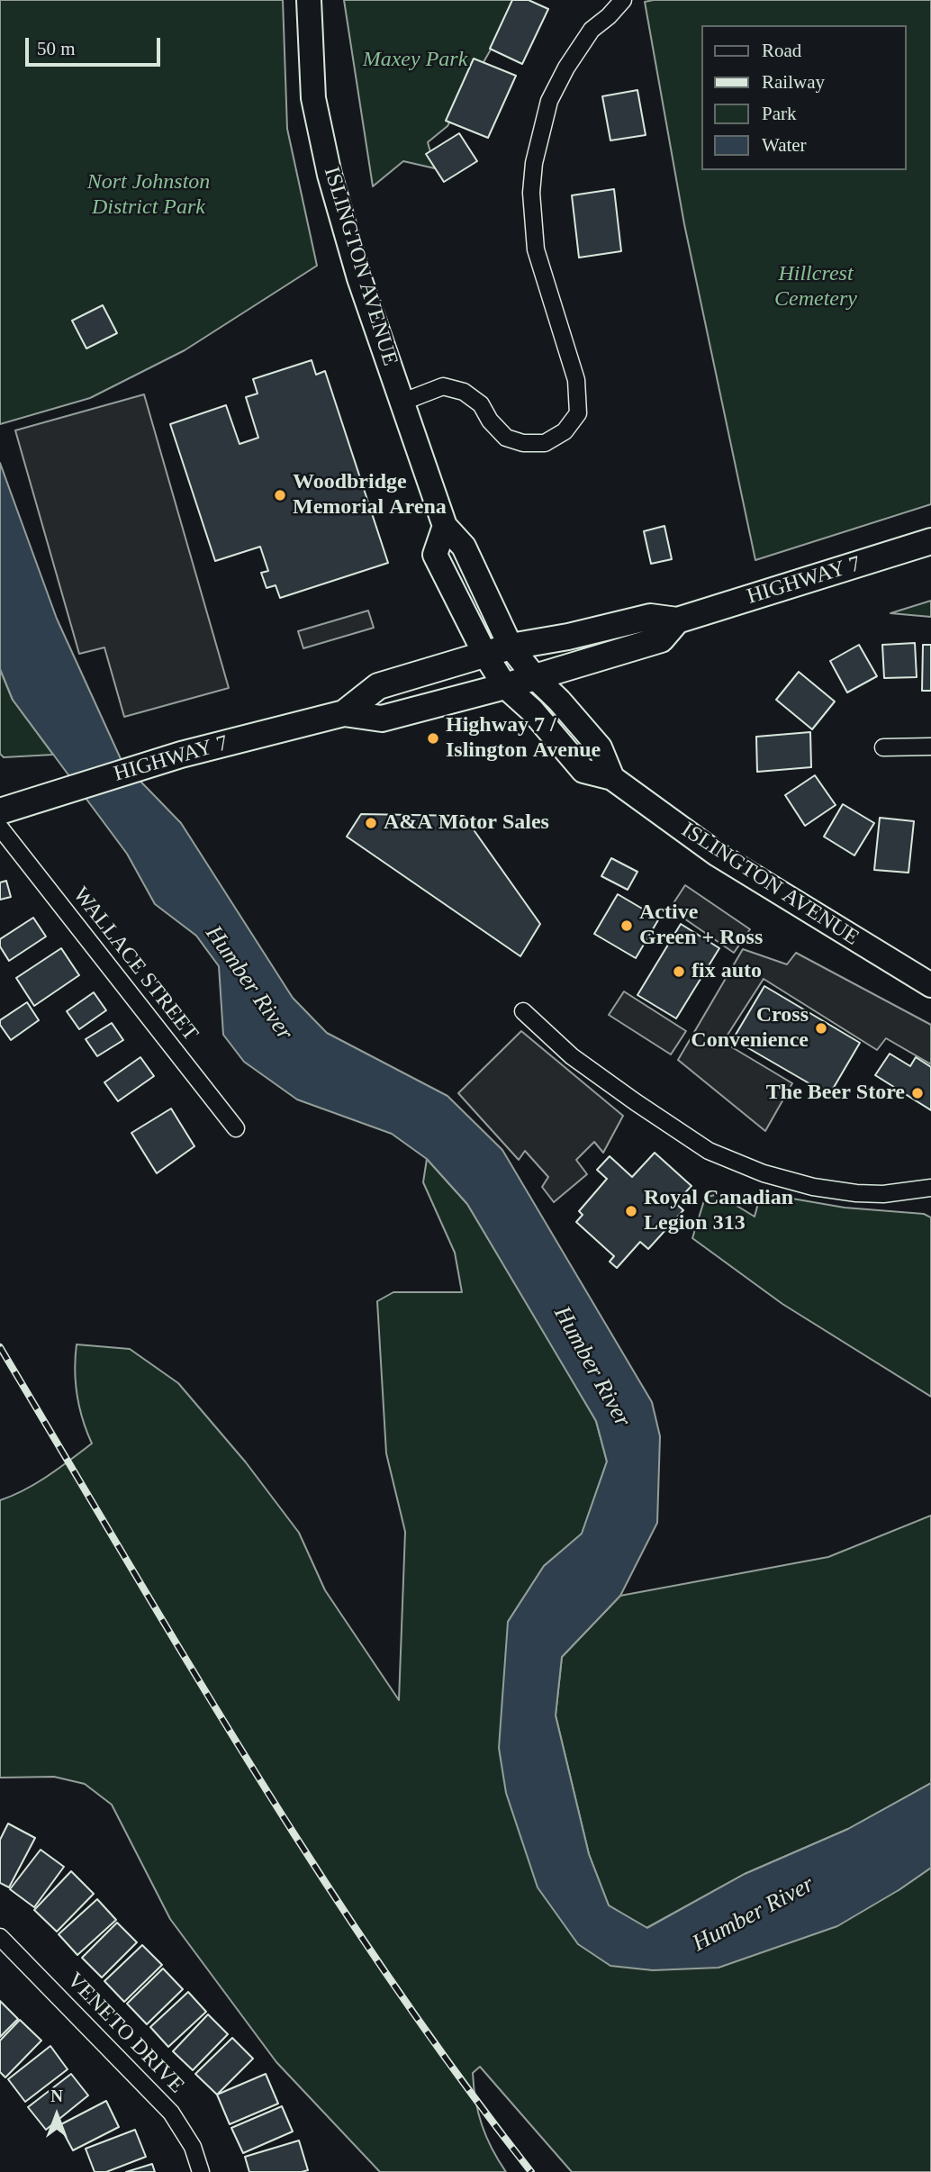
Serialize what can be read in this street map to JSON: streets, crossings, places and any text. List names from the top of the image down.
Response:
{
  "streets": {
    "main road": ["ISLINGTON AVENUE", "HIGHWAY 7"],
    "street": ["WALLACE STREET", "VENETO DRIVE"]
  },
  "crossings": [
    ["ISLINGTON AVENUE", "HIGHWAY 7"]
  ],
  "water": ["Humber River"],
  "parks": ["Maxey Park", "Nort Johnston District Park", "Hillcrest Cemetery"],
  "places": [
    "Woodbridge Memorial Arena",
    "Highway 7 / Islington Avenue",
    "A&A Motor Sales",
    "Active Green + Ross",
    "fix auto",
    "Cross Convenience",
    "The Beer Store",
    "Royal Canadian Legion 313"
  ],
  "legend": [
    "Road",
    "Railway",
    "Park",
    "Water"
  ],
  "scale_bar": "50 m",
  "north": "top"
}
